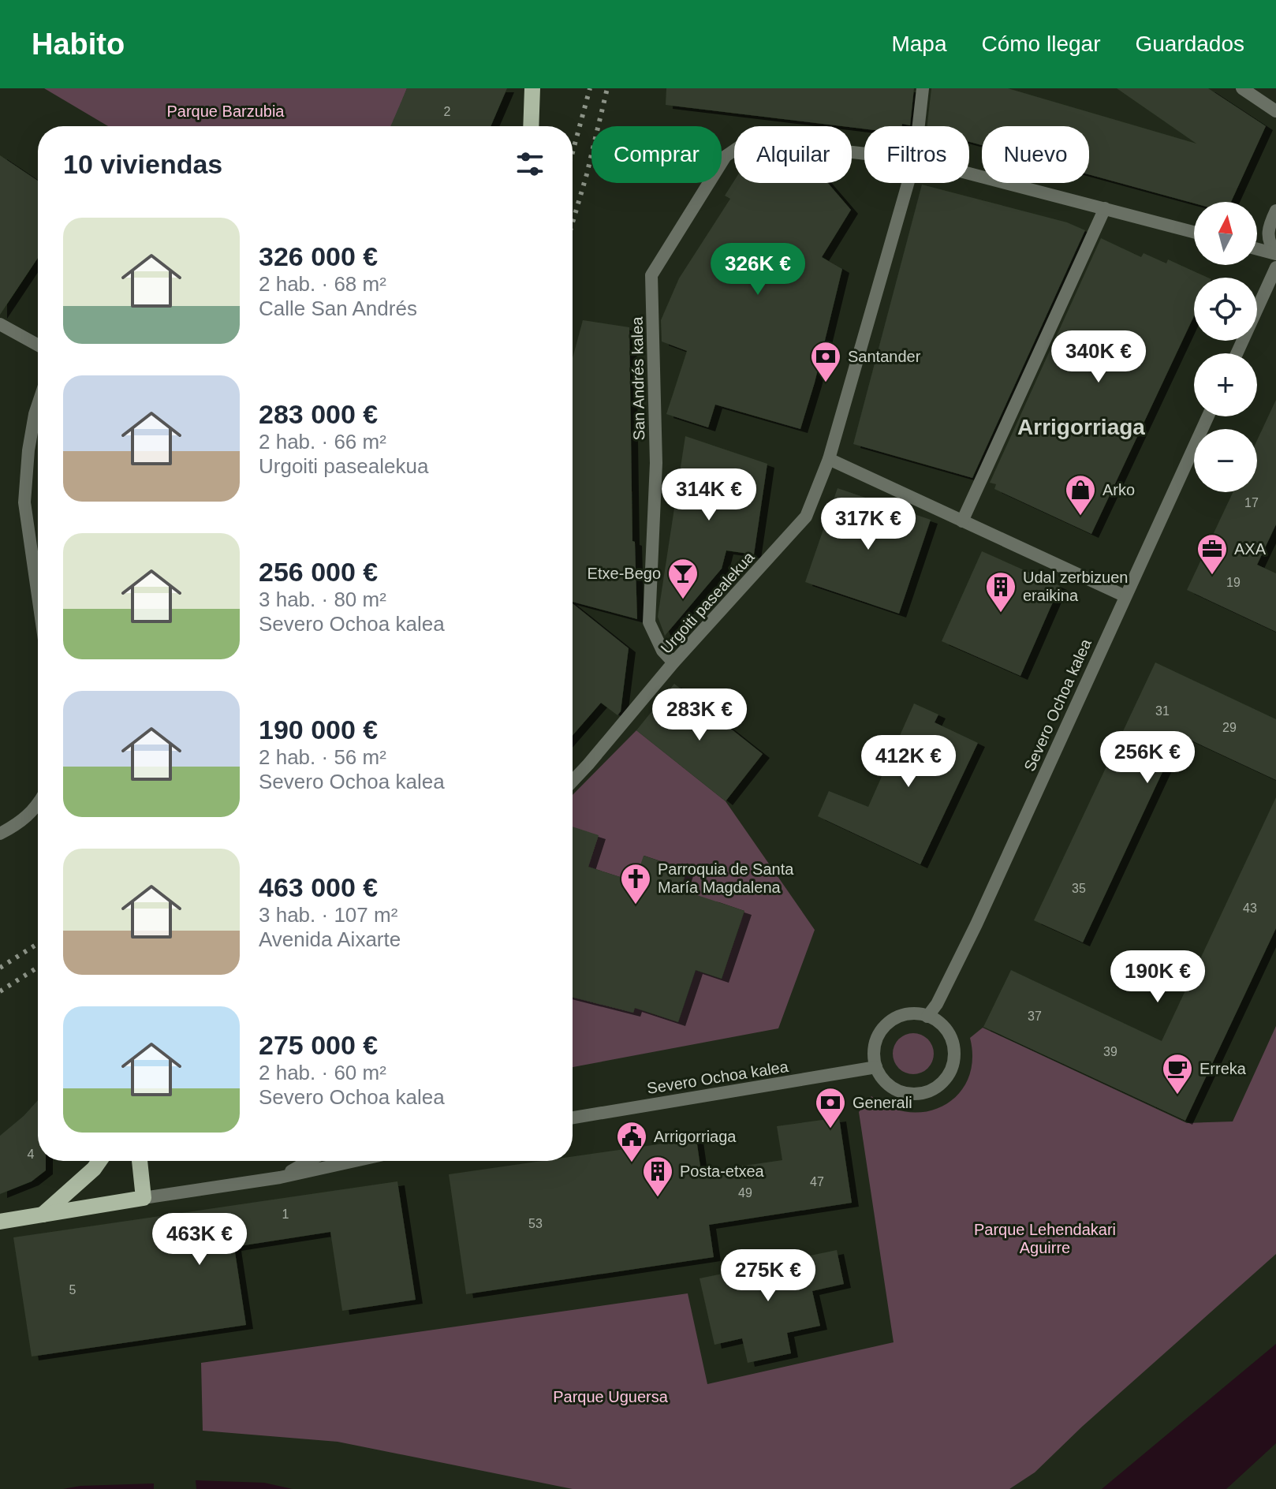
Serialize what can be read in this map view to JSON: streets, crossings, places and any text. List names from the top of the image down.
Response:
{
  "streets": {
    "street": ["San Andrés kalea", "Urgoiti pasealekua", "Severo Ochoa kalea"]
  },
  "crossings": [
    ["San Andrés kalea", "Urgoiti pasealekua"]
  ],
  "districts": ["Arrigorriaga"],
  "parks": ["Parque Barzubia", "Parque Lehendakari Aguirre", "Parque Uguersa"],
  "places": {
    "bank": ["Santander", "Generali"],
    "shop": ["Arko"],
    "office": ["AXA"],
    "bar": ["Etxe-Bego"],
    "building": ["Udal zerbizuen eraikina", "Posta-etxea"],
    "church": ["Parroquia de Santa María Magdalena"],
    "cafe": ["Erreka"],
    "public building": ["Arrigorriaga"]
  },
  "house_numbers": [
    "2",
    "17",
    "19",
    "31",
    "29",
    "35",
    "43",
    "37",
    "39",
    "4",
    "47",
    "49",
    "1",
    "53",
    "5"
  ],
  "north": "top",
  "page": {
    "header": "Habito",
    "nav": ["Mapa", "Cómo llegar", "Guardados"],
    "chip": [
      "Comprar",
      "Alquilar",
      "Filtros",
      "Nuevo"
    ],
    "heading": "10 viviendas",
    "map_buttons": ["+", "−"],
    "list": [
      {
        "name": "326 000 €",
        "note": "2 hab. · 68 m² · Calle San Andrés"
      },
      {
        "name": "283 000 €",
        "note": "2 hab. · 66 m² · Urgoiti pasealekua"
      },
      {
        "name": "256 000 €",
        "note": "3 hab. · 80 m² · Severo Ochoa kalea"
      },
      {
        "name": "190 000 €",
        "note": "2 hab. · 56 m² · Severo Ochoa kalea"
      },
      {
        "name": "463 000 €",
        "note": "3 hab. · 107 m² · Avenida Aixarte"
      },
      {
        "name": "275 000 €",
        "note": "2 hab. · 60 m² · Severo Ochoa kalea"
      }
    ],
    "price": [
      "326K €",
      "340K €",
      "314K €",
      "317K €",
      "283K €",
      "256K €",
      "412K €",
      "190K €",
      "463K €",
      "275K €"
    ]
  }
}
